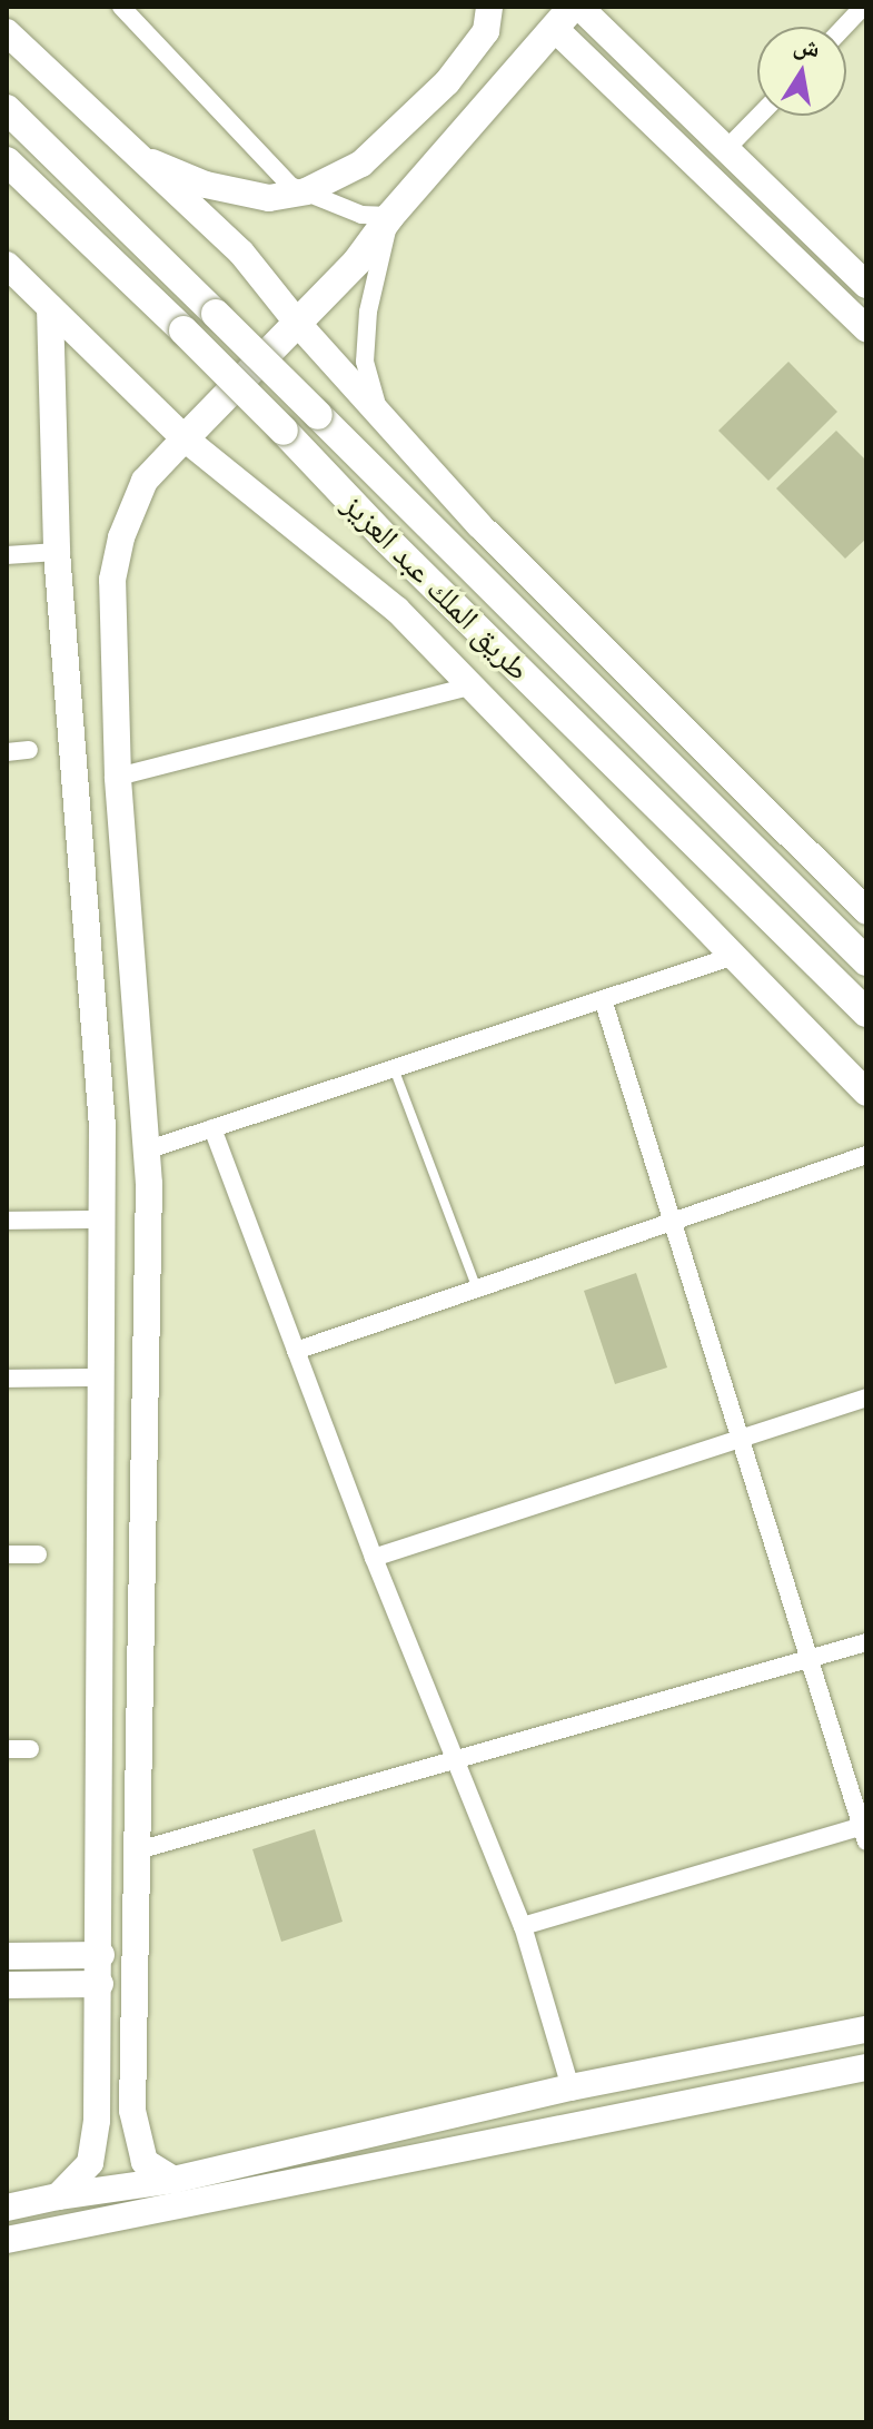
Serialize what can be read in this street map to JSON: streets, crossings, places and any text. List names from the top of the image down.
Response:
{
  "streets": {
    "main road": ["طريق الملك عبد العزيز"]
  },
  "north": "top"
}
